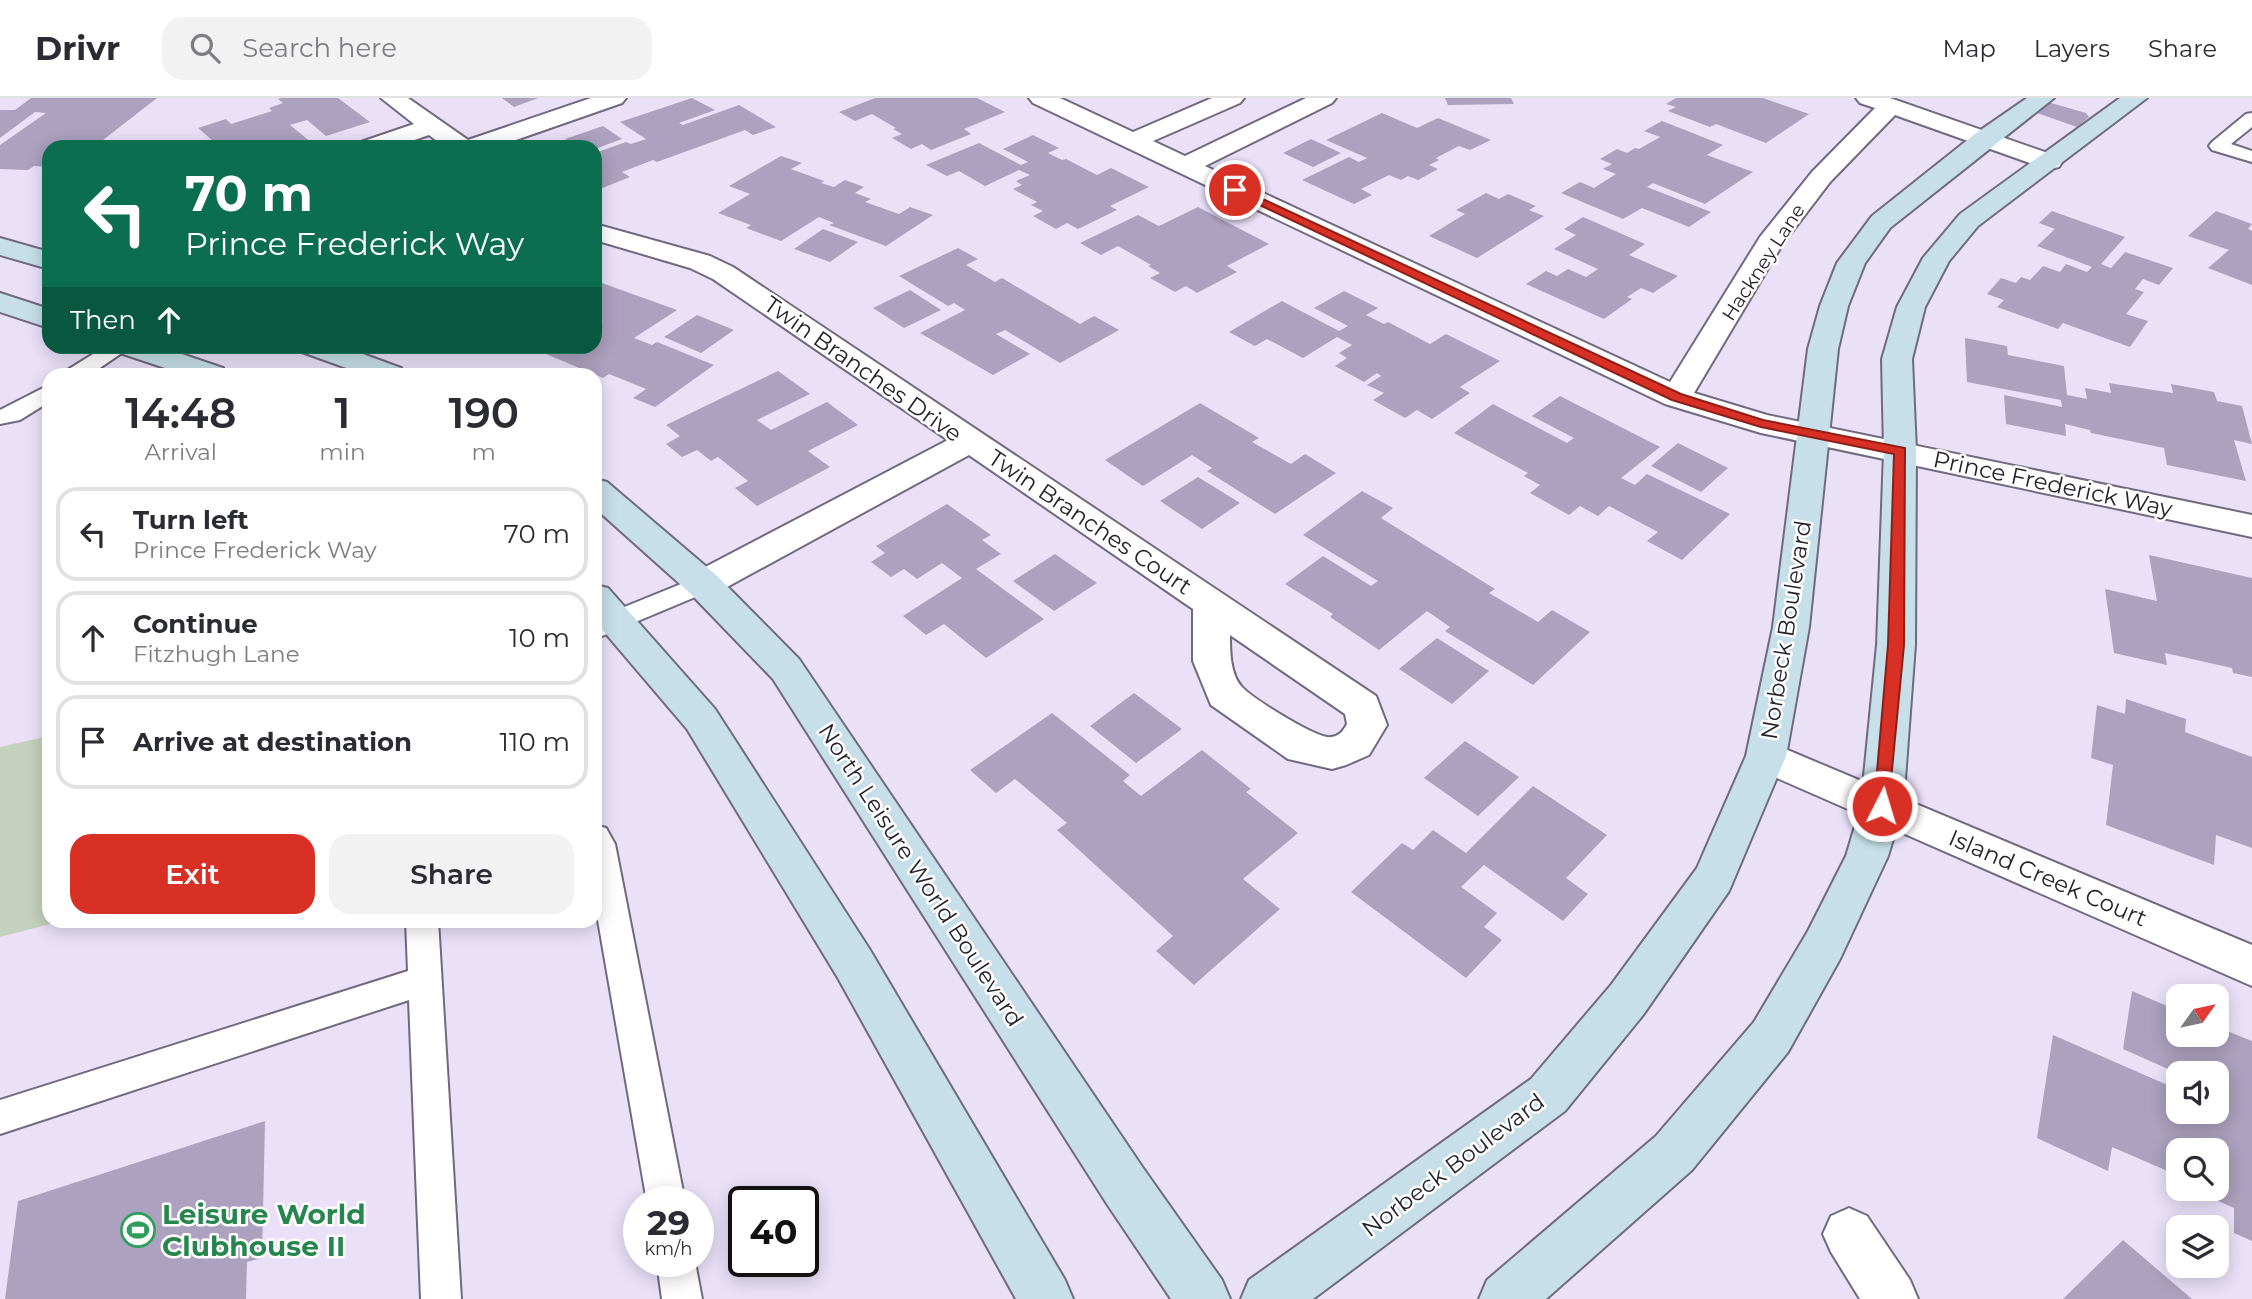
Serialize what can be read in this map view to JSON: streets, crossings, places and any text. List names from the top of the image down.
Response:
{
  "streets": {
    "street": [
      "Hackney Lane",
      "Twin Branches Drive",
      "Prince Frederick Way",
      "Twin Branches Court",
      "Norbeck Boulevard",
      "North Leisure World Boulevard",
      "Island Creek Court"
    ]
  },
  "crossings": [
    ["Hackney Lane", "Prince Frederick Way"],
    ["Twin Branches Drive", "Twin Branches Court"],
    ["Twin Branches Drive", "North Leisure World Boulevard"],
    ["Prince Frederick Way", "Norbeck Boulevard"],
    ["Norbeck Boulevard", "Island Creek Court"]
  ],
  "places": {
    "sports": ["Leisure World Clubhouse II"]
  },
  "north": "top right",
  "page": {
    "header": "Drivr",
    "search": "Search here",
    "nav": ["Map", "Layers", "Share"],
    "turn": ["70 m", "Prince Frederick Way"],
    "then": "Then",
    "eta": [
      "14:48",
      "Arrival",
      "1",
      "min",
      "190",
      "m"
    ],
    "list": [
      {
        "name": "Turn left",
        "note": "Prince Frederick Way",
        "value": "70 m"
      },
      {
        "name": "Continue",
        "note": "Fitzhugh Lane",
        "value": "10 m"
      },
      {
        "name": "Arrive at destination",
        "value": "110 m"
      }
    ],
    "buttons": ["Exit", "Share"],
    "speed": "29 km/h",
    "limit": "40"
  }
}
